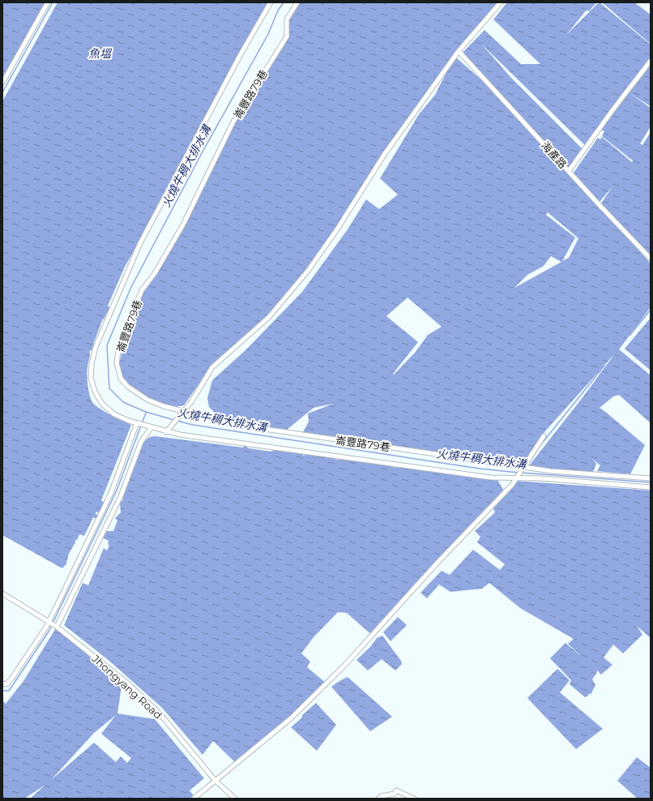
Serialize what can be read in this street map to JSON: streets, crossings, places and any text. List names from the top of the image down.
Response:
{
  "streets": {
    "street": ["崙豐路79巷", "海產路", "Jhongyang Road"]
  },
  "water": ["魚塭", "火燒牛稠大排水溝"]
}
